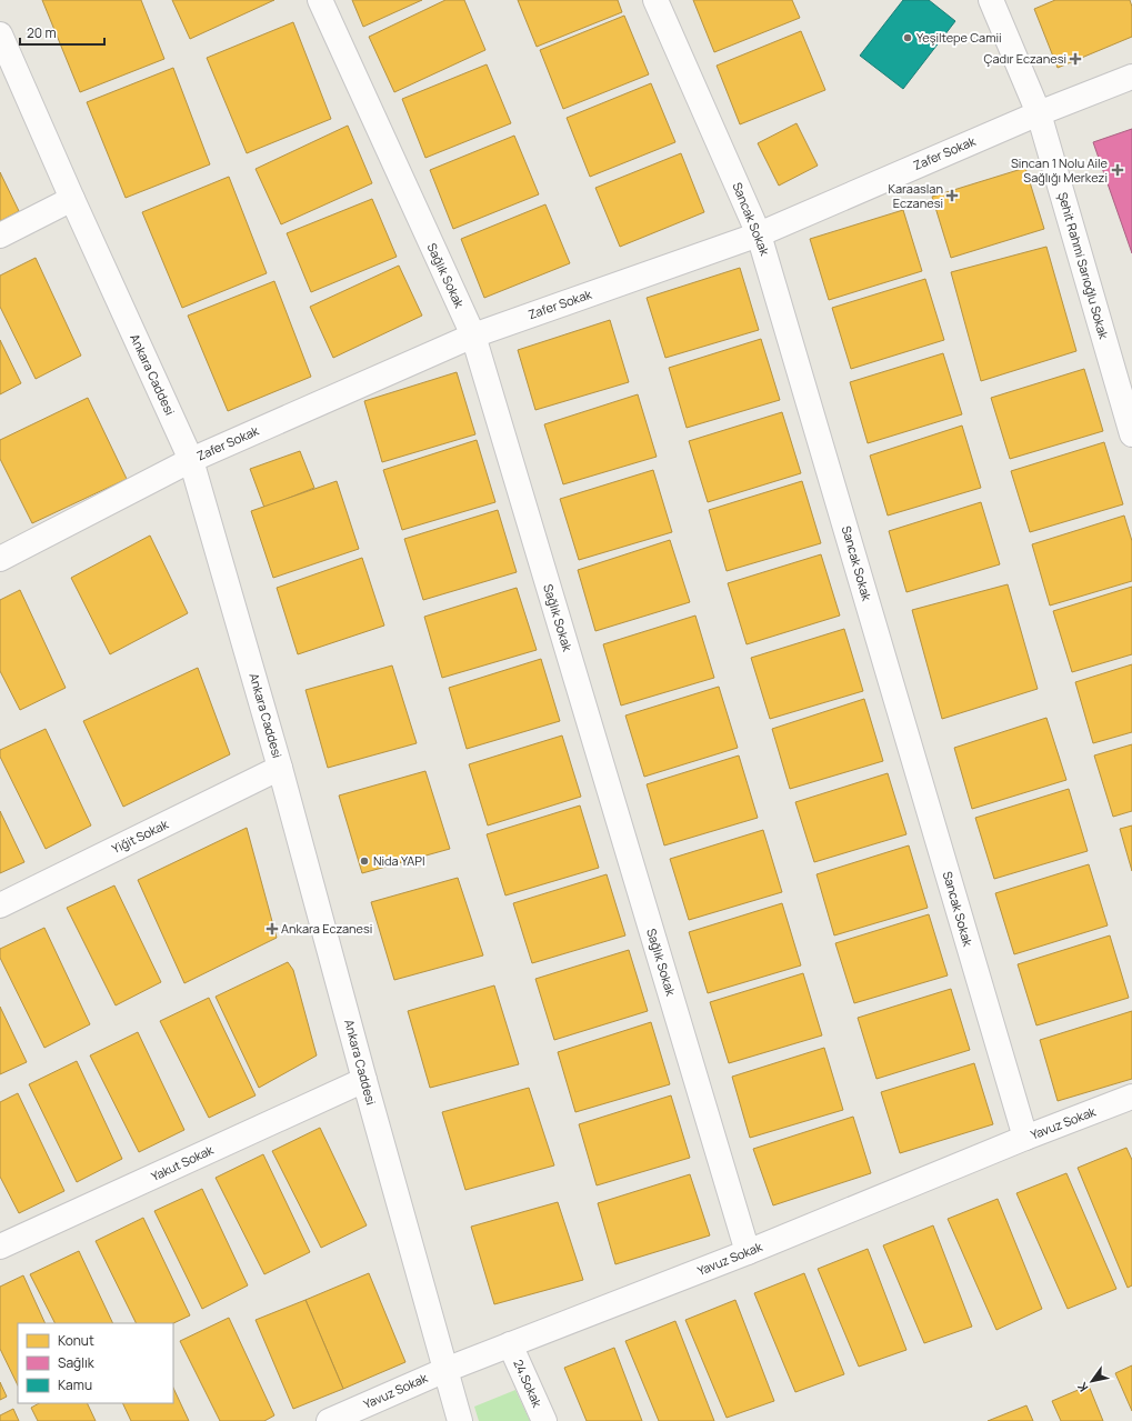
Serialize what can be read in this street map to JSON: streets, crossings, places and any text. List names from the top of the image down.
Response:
{
  "streets": {
    "street": [
      "Zafer Sokak",
      "Sancak Sokak",
      "Şehit Rahmi Sarıoğlu Sokak",
      "Sağlık Sokak",
      "Ankara Caddesi",
      "Yiğit Sokak",
      "Yavuz Sokak",
      "Yakut Sokak",
      "24.Sokak"
    ]
  },
  "crossings": [
    ["Zafer Sokak", "Sancak Sokak"],
    ["Zafer Sokak", "Şehit Rahmi Sarıoğlu Sokak"],
    ["Zafer Sokak", "Sağlık Sokak"],
    ["Zafer Sokak", "Ankara Caddesi"],
    ["Sancak Sokak", "Yavuz Sokak"],
    ["Sağlık Sokak", "Yavuz Sokak"],
    ["Ankara Caddesi", "Yiğit Sokak"],
    ["Ankara Caddesi", "Yavuz Sokak"],
    ["Ankara Caddesi", "Yakut Sokak"],
    ["Yavuz Sokak", "24.Sokak"]
  ],
  "places": {
    "other": ["Yeşiltepe Camii", "Nida YAPI"],
    "health": [
      "Çadır Eczanesi",
      "Sincan 1 Nolu Aile Sağlığı Merkezi",
      "Karaaslan Eczanesi",
      "Ankara Eczanesi"
    ]
  },
  "legend": ["Konut", "Sağlık", "Kamu"],
  "scale_bar": "20 m",
  "north": "bottom left"
}
